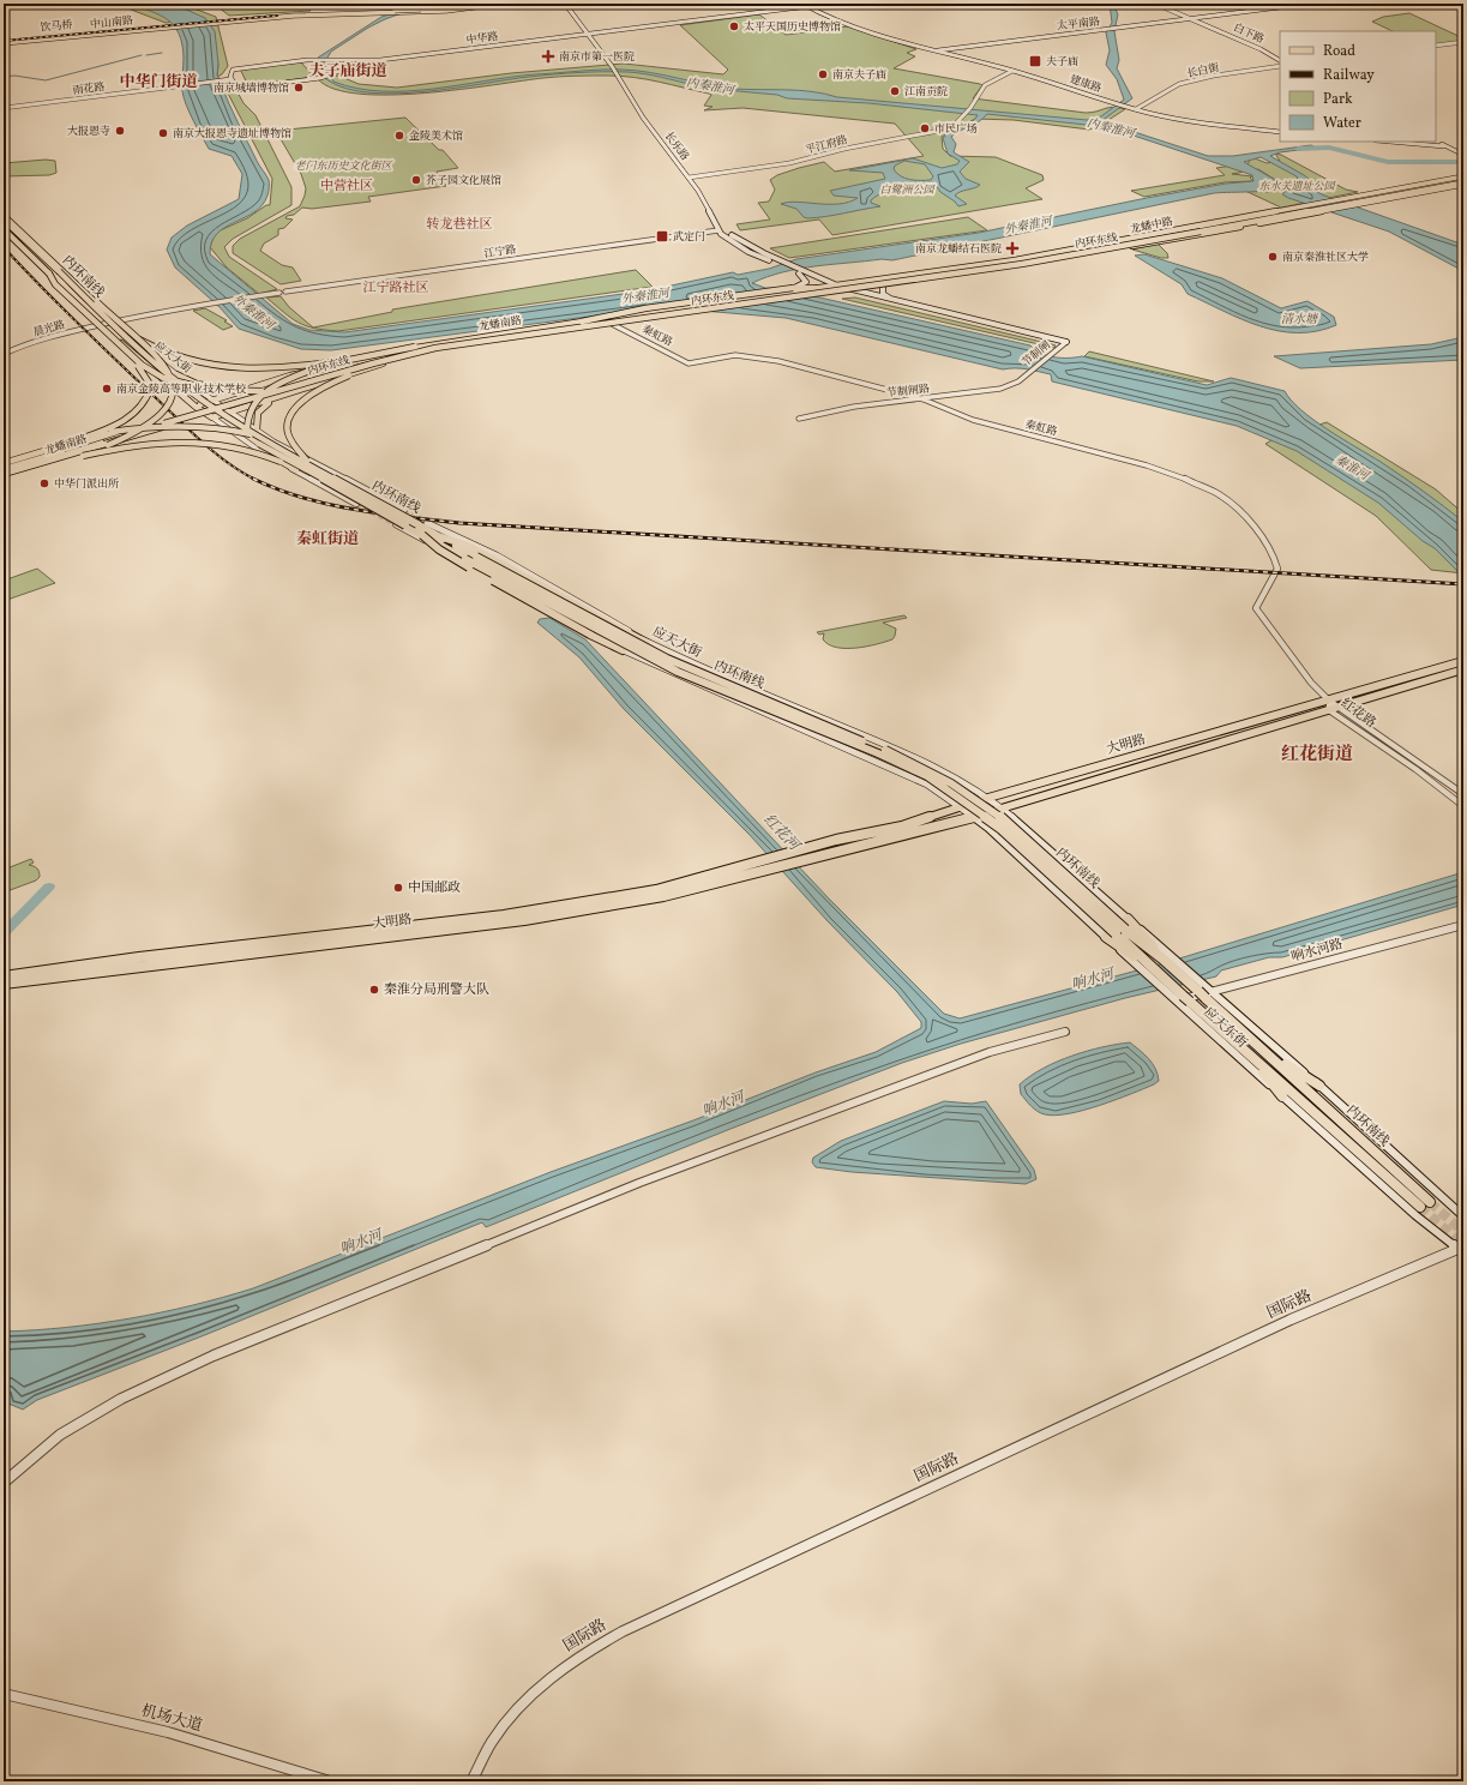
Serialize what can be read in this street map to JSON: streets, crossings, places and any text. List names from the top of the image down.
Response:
{
  "streets": {
    "main road": [
      "中山南路",
      "太平南路",
      "饮马桥",
      "白下路",
      "中华路",
      "建康路",
      "长乐路",
      "龙蟠中路",
      "内环东线",
      "内环南线",
      "龙蟠南路",
      "应天大街",
      "大明路",
      "应天东街"
    ],
    "street": [
      "长白街",
      "雨花路",
      "平江府路",
      "江宁路",
      "晨光路",
      "秦虹路",
      "节制闸",
      "节制闸路",
      "红花路",
      "响水河路",
      "国际路",
      "机场大道"
    ]
  },
  "crossings": [
    ["中山南路", "饮马桥"],
    ["太平南路", "白下路"],
    ["太平南路", "建康路"],
    ["中华路", "建康路"],
    ["中华路", "长乐路"],
    ["长白街", "建康路"],
    ["建康路", "平江府路"],
    ["平江府路", "长乐路"],
    ["长乐路", "龙蟠中路"],
    ["长乐路", "江宁路"],
    ["龙蟠中路", "内环东线"],
    ["龙蟠中路", "龙蟠南路"],
    ["内环东线", "龙蟠南路"],
    ["内环南线", "响水河路"],
    ["内环南线", "应天东街"],
    ["龙蟠南路", "秦虹路"],
    ["龙蟠南路", "应天大街"],
    ["晨光路", "应天大街"],
    ["秦虹路", "节制闸路"],
    ["秦虹路", "红花路"],
    ["秦虹路", "大明路"],
    ["节制闸", "节制闸路"],
    ["应天大街", "大明路"],
    ["应天大街", "应天东街"],
    ["红花路", "大明路"],
    ["大明路", "应天东街"],
    ["响水河路", "应天东街"],
    ["应天东街", "国际路"]
  ],
  "districts": [
    "夫子庙街道",
    "中华门街道",
    "中营社区",
    "转龙巷社区",
    "江宁路社区",
    "秦虹街道",
    "红花街道"
  ],
  "water": [
    "内秦淮河",
    "外秦淮河",
    "清水塘",
    "秦淮河",
    "红花河",
    "响水河"
  ],
  "parks": ["老门东历史文化街区", "东水关遗址公园", "白鹭洲公园"],
  "places": {
    "other": [
      "太平天国历史博物馆",
      "南京夫子庙",
      "南京城墙博物馆",
      "江南贡院",
      "市民广场",
      "大报恩寺",
      "南京大报恩寺遗址博物馆",
      "金陵美术馆",
      "芥子园文化展馆",
      "南京秦淮社区大学",
      "南京金陵高等职业技术学校",
      "中华门派出所",
      "中国邮政",
      "秦淮分局刑警大队"
    ],
    "health": ["南京市第一医院", "南京龙蟠结石医院"],
    "transit": ["夫子庙", "武定门"]
  },
  "legend": [
    "Road",
    "Railway",
    "Park",
    "Water"
  ]
}
